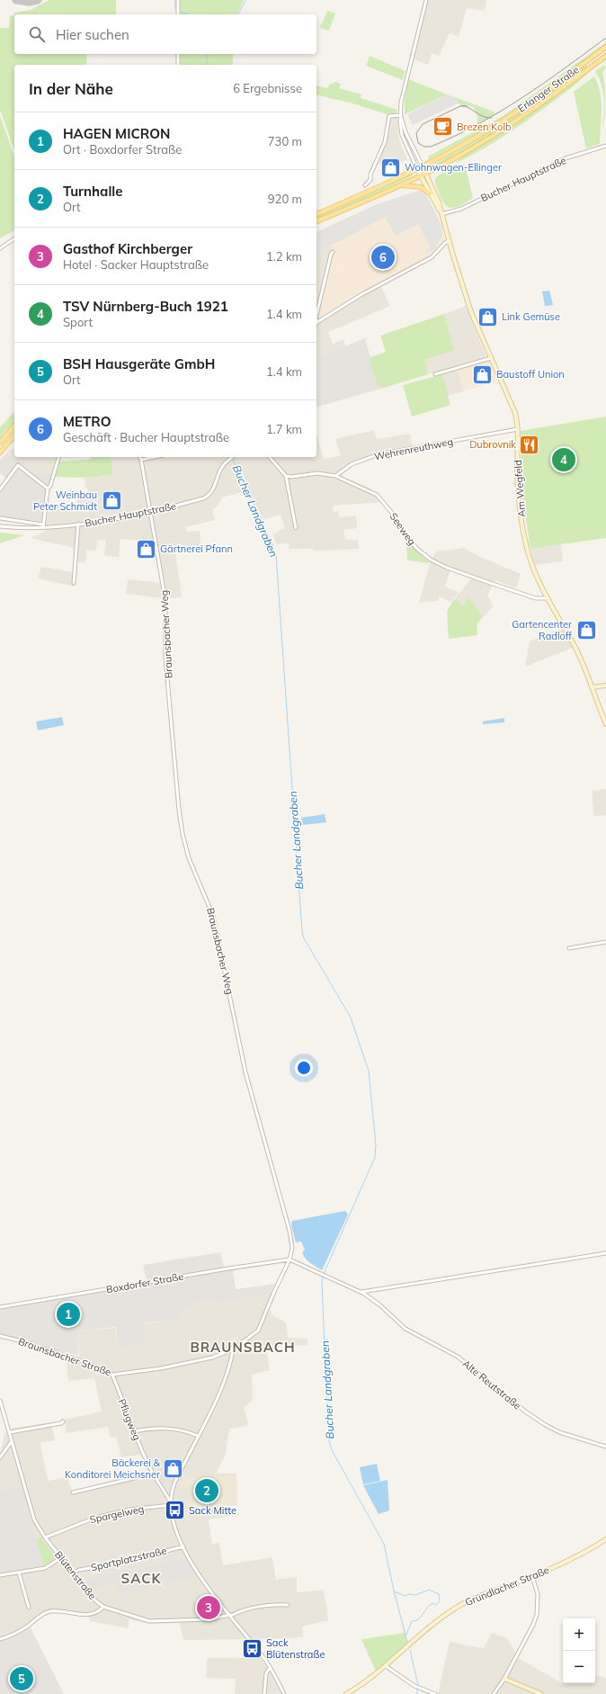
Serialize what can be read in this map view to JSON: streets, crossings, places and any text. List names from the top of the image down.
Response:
{
  "streets": {
    "main road": ["Erlanger Straße"],
    "street": [
      "Bucher Hauptstraße",
      "Wehrenreuthweg",
      "Am Wegfeld",
      "Seeweg",
      "Braunsbacher Weg",
      "Boxdorfer Straße",
      "Braunsbacher Straße",
      "Alte Reutstraße",
      "Pflugweg",
      "Spargelweg",
      "Sportplatzstraße",
      "Blütenstraße",
      "Gründlacher Straße"
    ]
  },
  "crossings": [
    ["Erlanger Straße", "Am Wegfeld"],
    ["Bucher Hauptstraße", "Am Wegfeld"],
    ["Bucher Hauptstraße", "Braunsbacher Weg"],
    ["Wehrenreuthweg", "Am Wegfeld"],
    ["Wehrenreuthweg", "Seeweg"],
    ["Am Wegfeld", "Seeweg"],
    ["Braunsbacher Weg", "Boxdorfer Straße"],
    ["Braunsbacher Weg", "Braunsbacher Straße"],
    ["Braunsbacher Weg", "Alte Reutstraße"],
    ["Boxdorfer Straße", "Braunsbacher Straße"],
    ["Boxdorfer Straße", "Alte Reutstraße"],
    ["Braunsbacher Straße", "Alte Reutstraße"],
    ["Braunsbacher Straße", "Pflugweg"],
    ["Spargelweg", "Blütenstraße"],
    ["Sportplatzstraße", "Blütenstraße"]
  ],
  "districts": ["BRAUNSBACH", "SACK"],
  "water": ["Bucher Landgraben"],
  "places": {
    "cafe": ["Brezen Kolb"],
    "shop": [
      "Wohnwagen-Ellinger",
      "Link Gemüse",
      "Baustoff Union",
      "Weinbau Peter Schmidt",
      "Gärtnerei Pfann",
      "Gartencenter Radloff",
      "Bäckerei & Konditorei Meichsner"
    ],
    "restaurant": ["Dubrovnik"],
    "bus stop": ["Sack Mitte", "Sack Blütenstraße"]
  },
  "page": {
    "search": "Hier suchen",
    "heading": ["In der Nähe", "6 Ergebnisse"],
    "list": [
      {
        "mark": "1",
        "name": "HAGEN MICRON",
        "note": "Ort · Boxdorfer Straße",
        "value": "730 m"
      },
      {
        "mark": "2",
        "name": "Turnhalle",
        "note": "Ort",
        "value": "920 m"
      },
      {
        "mark": "3",
        "name": "Gasthof Kirchberger",
        "note": "Hotel · Sacker Hauptstraße",
        "value": "1.2 km"
      },
      {
        "mark": "4",
        "name": "TSV Nürnberg-Buch 1921",
        "note": "Sport",
        "value": "1.4 km"
      },
      {
        "mark": "5",
        "name": "BSH Hausgeräte GmbH",
        "note": "Ort",
        "value": "1.4 km"
      },
      {
        "mark": "6",
        "name": "METRO",
        "note": "Geschäft · Bucher Hauptstraße",
        "value": "1.7 km"
      }
    ],
    "pins": [
      "6",
      "4",
      "1",
      "2",
      "3",
      "5"
    ],
    "map_buttons": ["+", "−"]
  }
}
